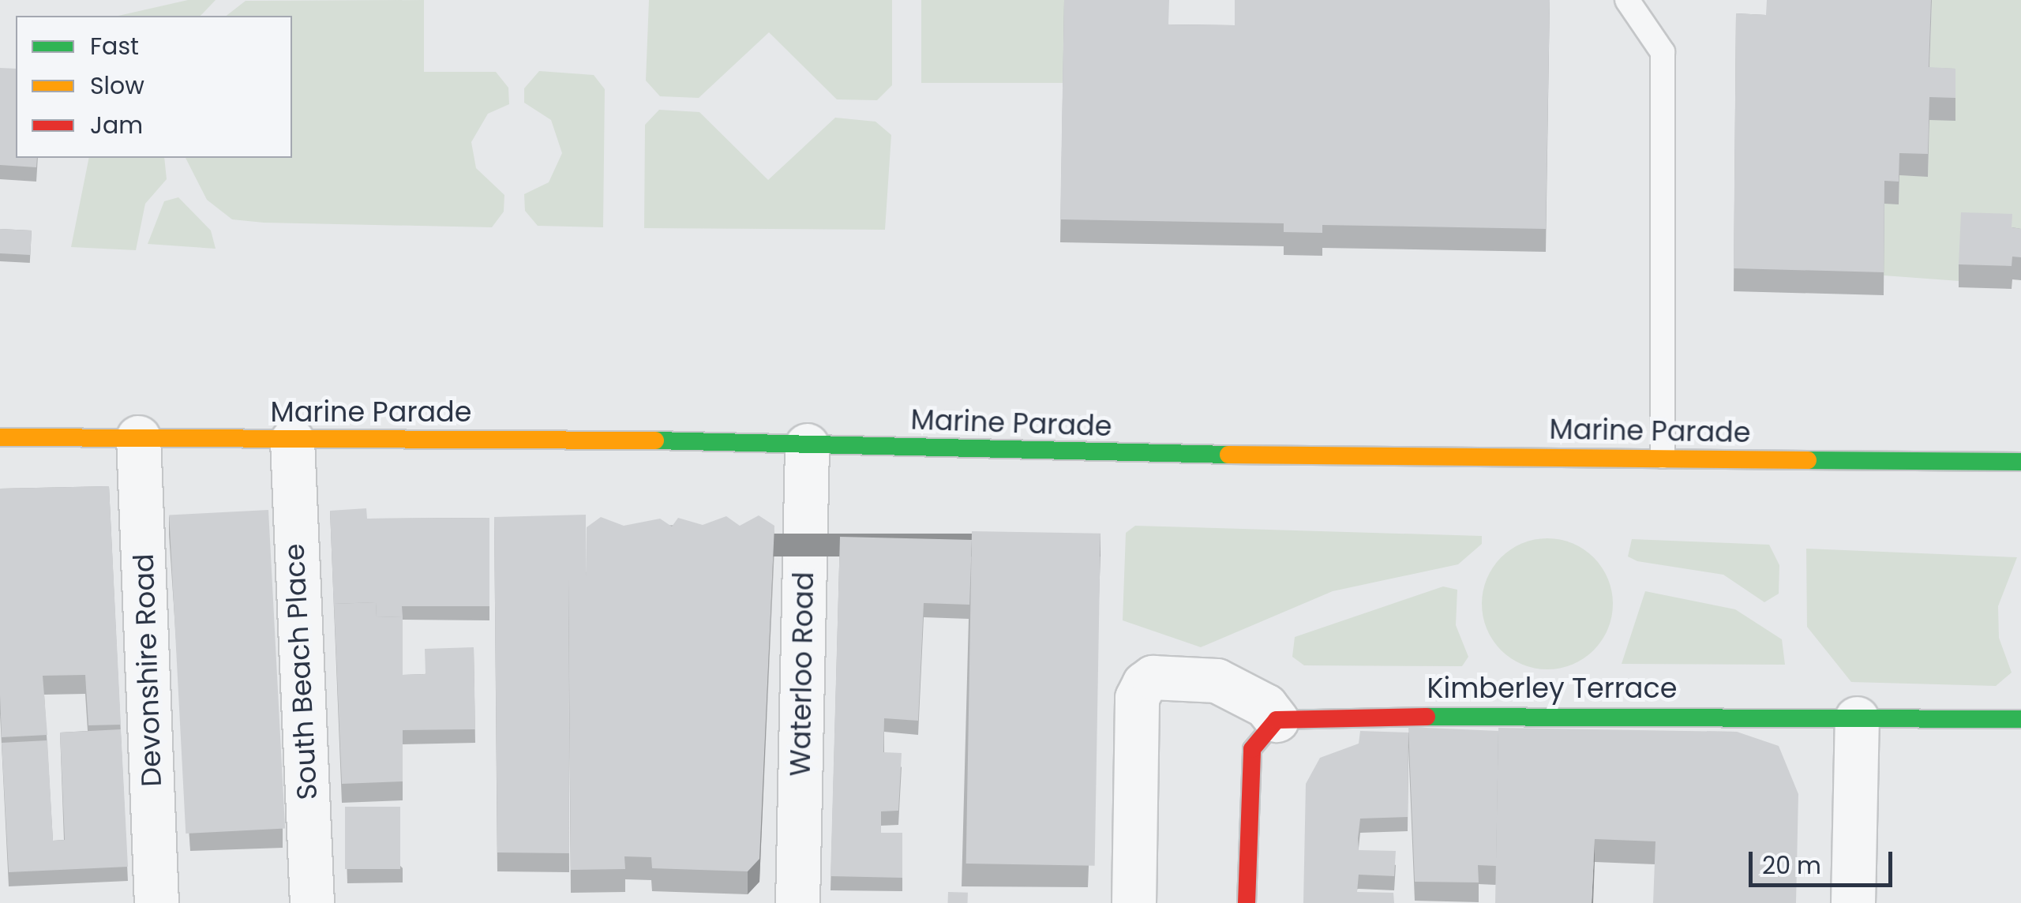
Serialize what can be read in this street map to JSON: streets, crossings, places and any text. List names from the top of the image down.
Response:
{
  "streets": {
    "street": [
      "Marine Parade",
      "Devonshire Road",
      "South Beach Place",
      "Waterloo Road",
      "Kimberley Terrace"
    ]
  },
  "crossings": [
    ["Marine Parade", "Devonshire Road"],
    ["Marine Parade", "South Beach Place"],
    ["Marine Parade", "Waterloo Road"]
  ],
  "legend": ["Fast", "Slow", "Jam"],
  "scale_bar": "20 m"
}
